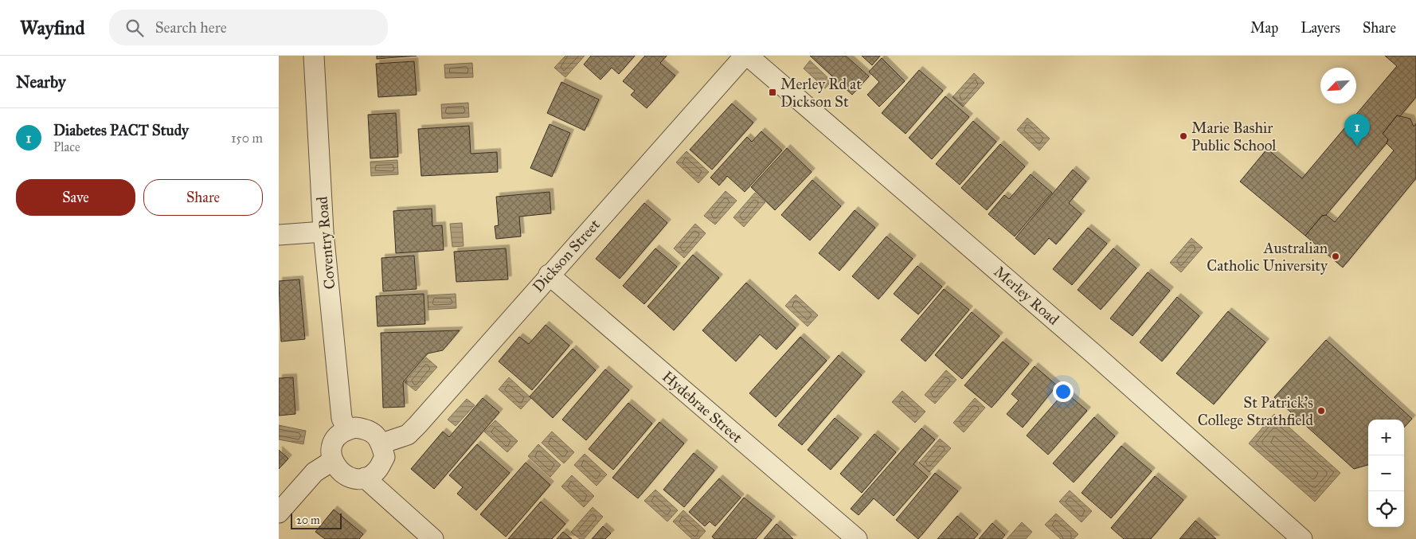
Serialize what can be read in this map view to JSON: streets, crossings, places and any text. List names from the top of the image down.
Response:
{
  "streets": {
    "street": [
      "Coventry Road",
      "Dickson Street",
      "Merley Road",
      "Hydebrae Street"
    ]
  },
  "crossings": [
    ["Coventry Road", "Dickson Street"],
    ["Dickson Street", "Hydebrae Street"]
  ],
  "places": {
    "transit": ["Merley Rd at Dickson St"],
    "other": ["Marie Bashir Public School", "Australian Catholic University", "St Patrick's College Strathfield"]
  },
  "scale_bar": "20 m",
  "north": "bottom left",
  "page": {
    "header": "Wayfind",
    "search": "Search here",
    "nav": ["Map", "Layers", "Share"],
    "heading": "Nearby",
    "list": [
      {
        "mark": "1",
        "name": "Diabetes PACT Study",
        "note": "Place",
        "value": "150 m"
      }
    ],
    "pins": "1",
    "buttons": ["Save", "Share"],
    "map_buttons": ["+", "−"],
    "scale": "20 m"
  }
}
